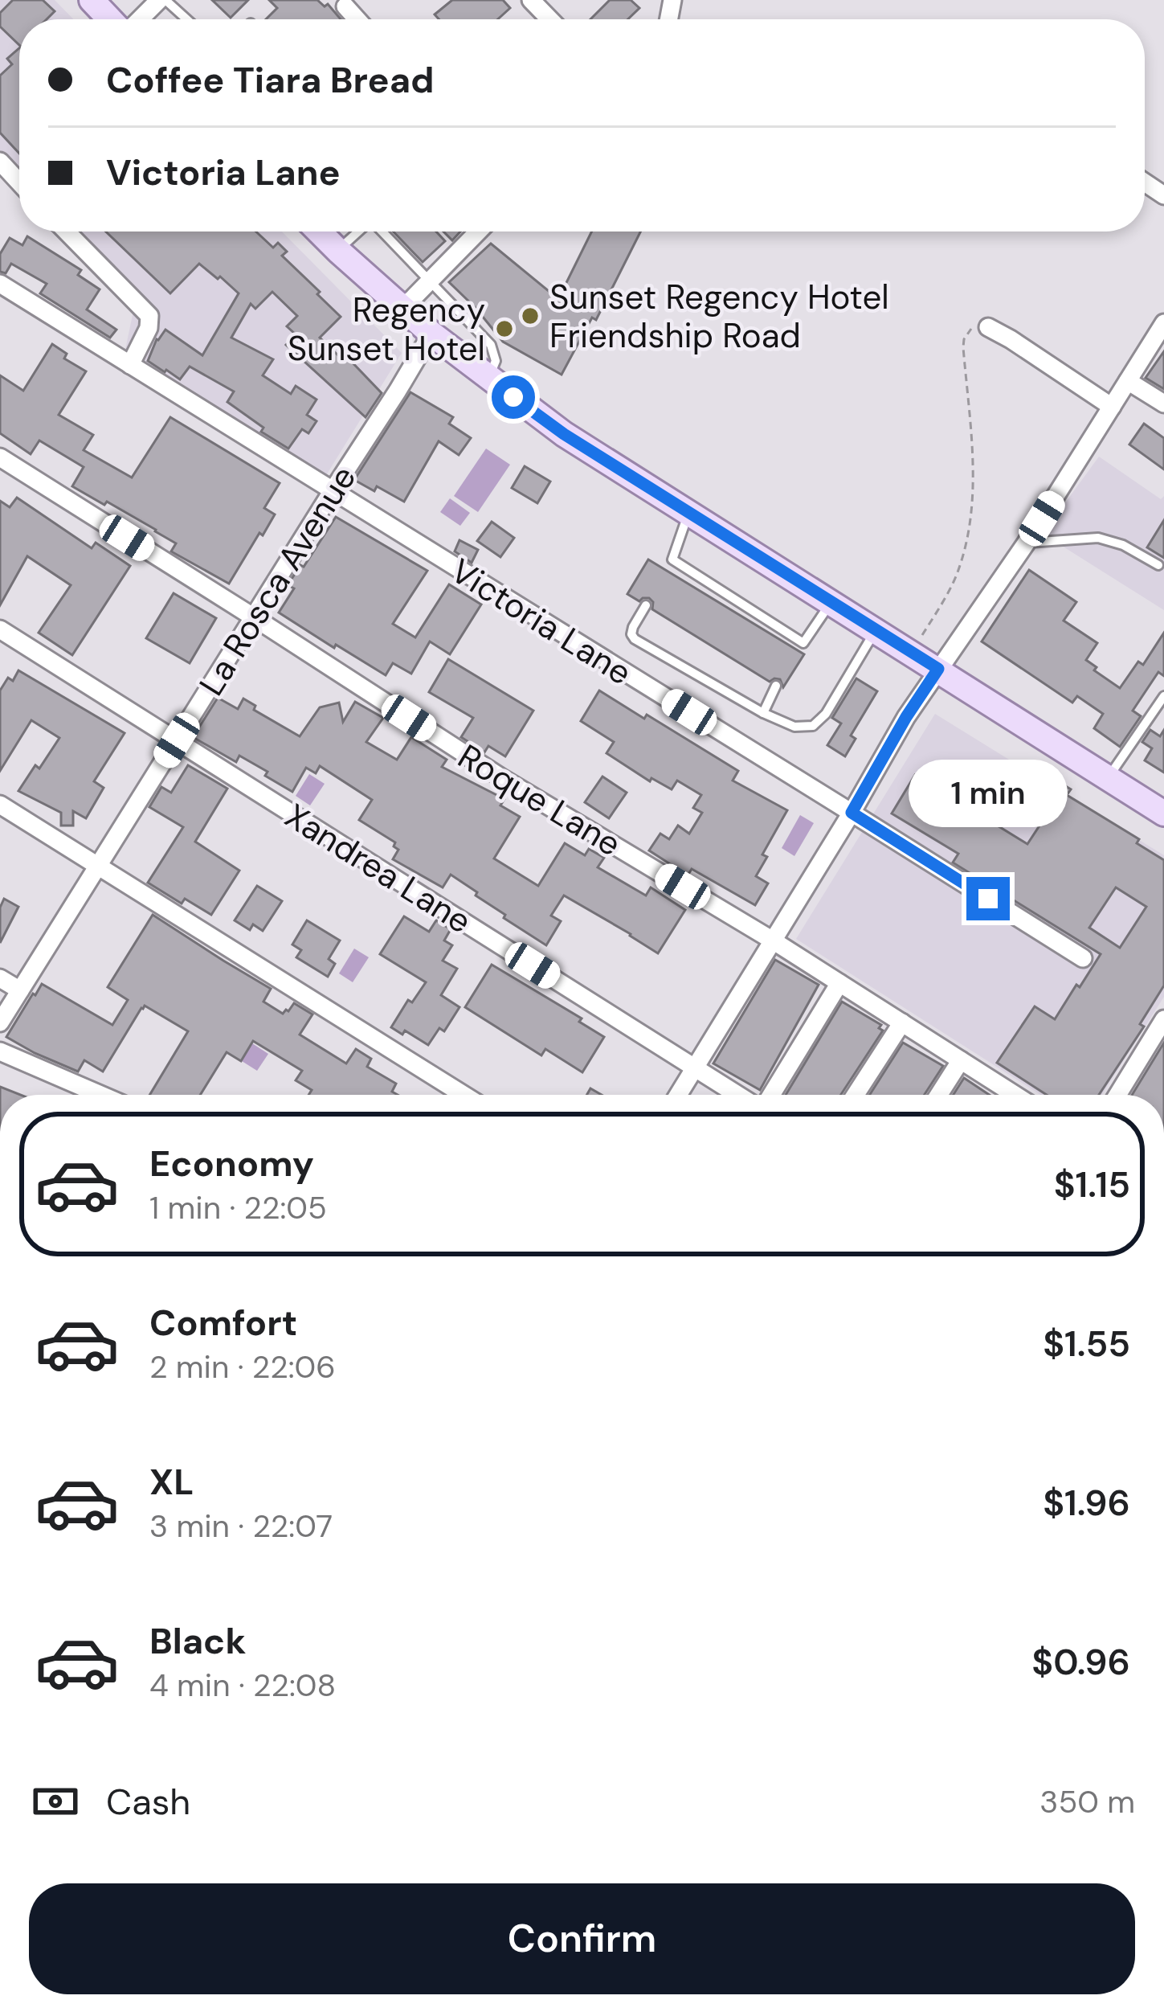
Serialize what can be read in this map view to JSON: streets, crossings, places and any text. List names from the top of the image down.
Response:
{
  "streets": {
    "street": [
      "La Rosca Avenue",
      "Victoria Lane",
      "Roque Lane",
      "Xandrea Lane"
    ]
  },
  "crossings": [
    ["La Rosca Avenue", "Victoria Lane"],
    ["La Rosca Avenue", "Roque Lane"],
    ["La Rosca Avenue", "Xandrea Lane"]
  ],
  "places": ["Sunset Regency Hotel Friendship Road", "Regency Sunset Hotel"],
  "page": {
    "banner": ["Coffee Tiara Bread", "Victoria Lane"],
    "bubble": "1 min",
    "list": [
      {
        "name": "Economy",
        "note": "1 min · 22:05",
        "value": "$1.15"
      },
      {
        "name": "Comfort",
        "note": "2 min · 22:06",
        "value": "$1.55"
      },
      {
        "name": "XL",
        "note": "3 min · 22:07",
        "value": "$1.96"
      },
      {
        "name": "Black",
        "note": "4 min · 22:08",
        "value": "$0.96"
      }
    ],
    "pay": ["Cash", "350 m"],
    "buttons": "Confirm"
  }
}
